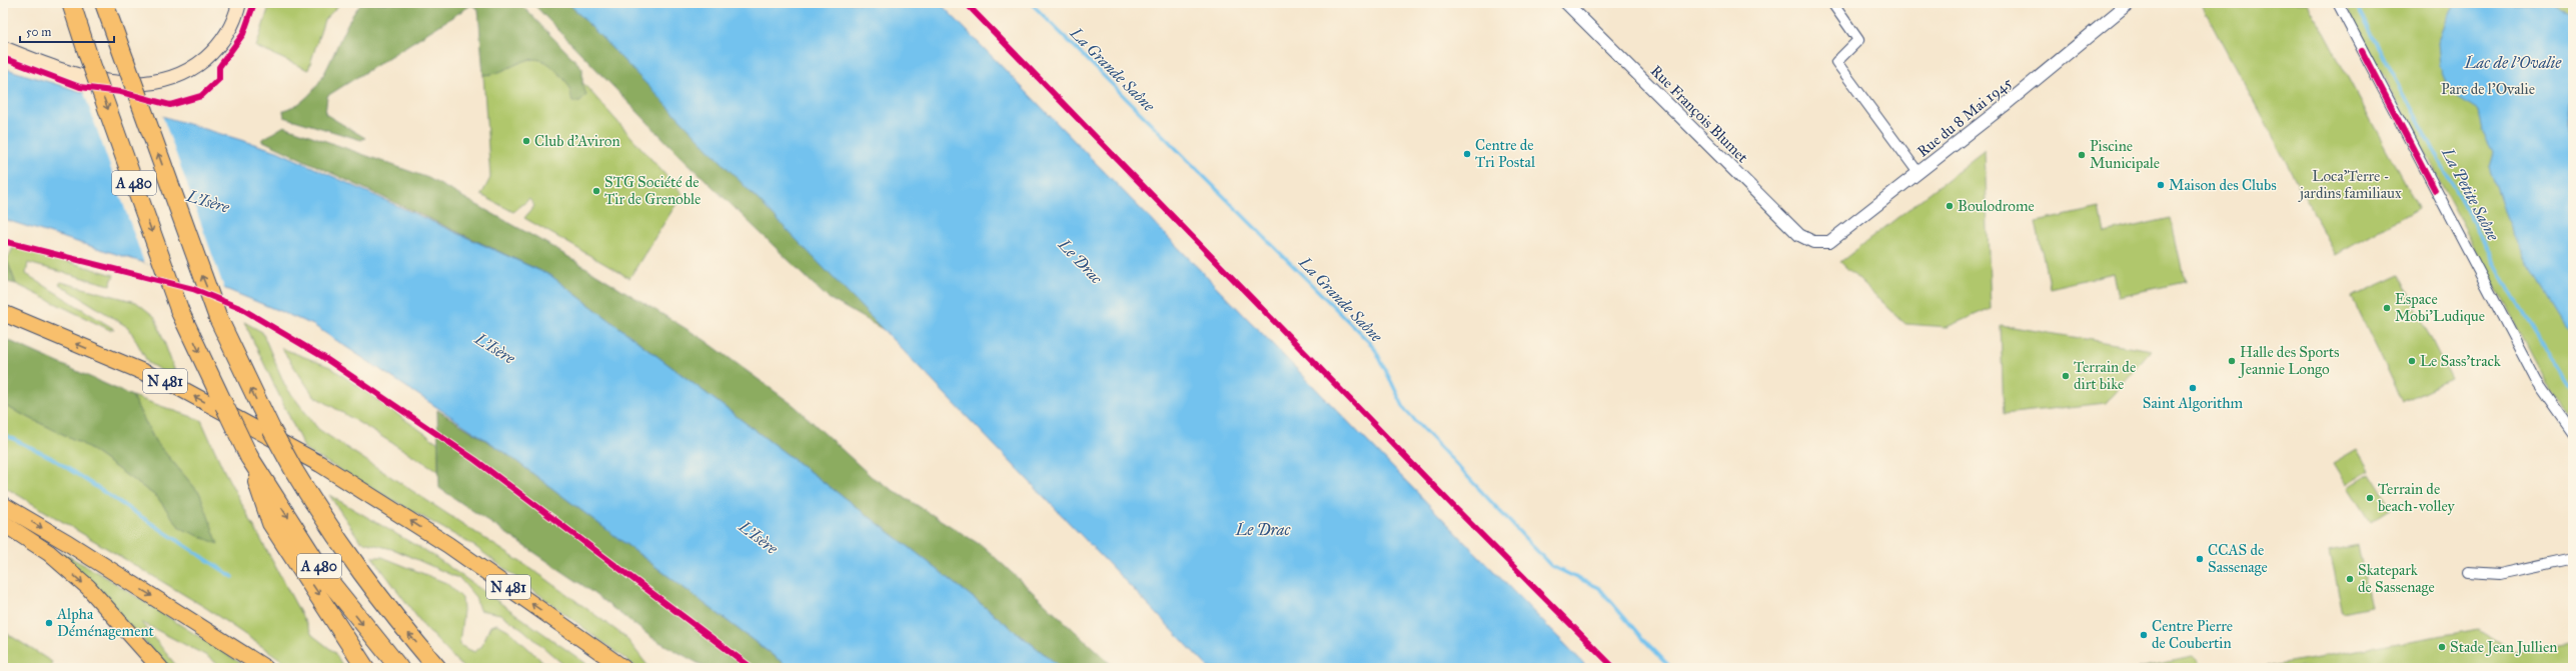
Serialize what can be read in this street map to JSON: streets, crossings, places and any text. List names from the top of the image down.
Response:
{
  "streets": {
    "highway": ["A 480", "N 481"],
    "street": ["Rue François Blumet", "Rue du 8 Mai 1945"]
  },
  "crossings": [
    ["Rue François Blumet", "Rue du 8 Mai 1945"]
  ],
  "water": [
    "Lac de l'Ovalie",
    "La Grande Saône",
    "La Petite Saône",
    "L'Isère",
    "Le Drac"
  ],
  "parks": ["Parc de l'Ovalie", "Loca'Terre - jardins familiaux"],
  "places": [
    "Club d'Aviron",
    "Centre de Tri Postal",
    "Piscine Municipale",
    "Maison des Clubs",
    "STG Société de Tir de Grenoble",
    "Boulodrome",
    "Espace Mobi'Ludique",
    "Halle des Sports Jeannie Longo",
    "Le Sass'track",
    "Terrain de dirt bike",
    "Saint Algorithm",
    "Terrain de beach-volley",
    "CCAS de Sassenage",
    "Skatepark de Sassenage",
    "Alpha Déménagement",
    "Centre Pierre de Coubertin",
    "Stade Jean Jullien"
  ],
  "scale_bar": "50 m"
}
